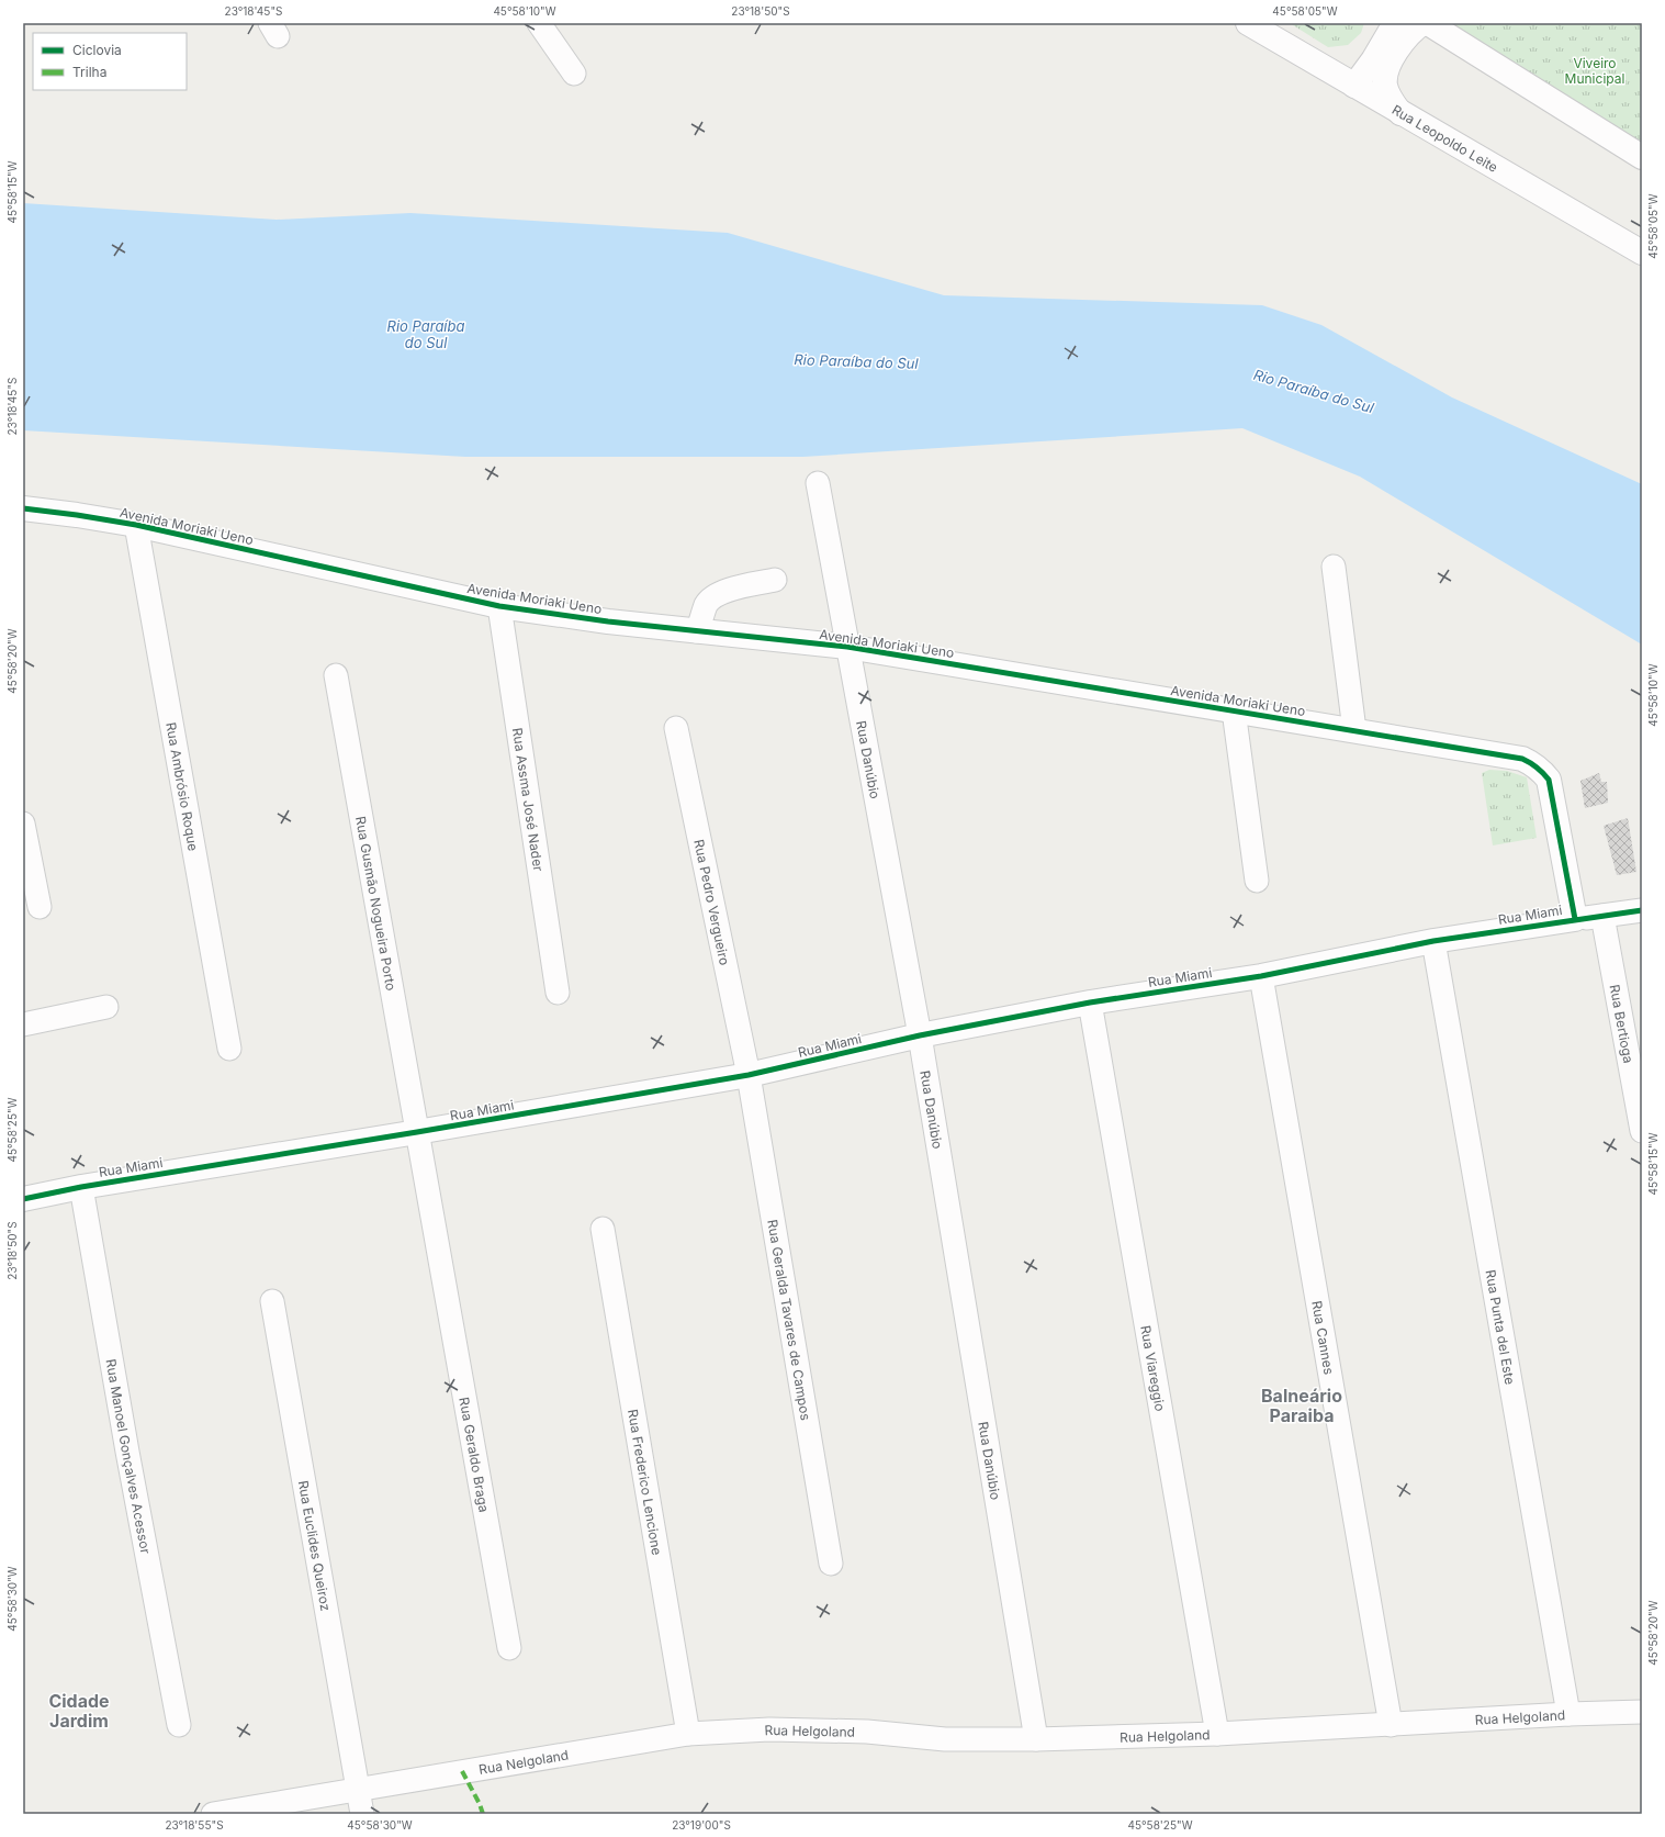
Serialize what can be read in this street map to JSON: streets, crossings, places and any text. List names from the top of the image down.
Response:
{
  "streets": {
    "street": [
      "Rua Leopoldo Leite",
      "Avenida Moriaki Ueno",
      "Rua Danúbio",
      "Rua Ambrósio Roque",
      "Rua Assma José Nader",
      "Rua Pedro Vergueiro",
      "Rua Gusmão Nogueira Porto",
      "Rua Miami",
      "Rua Bertioga",
      "Rua Geralda Tavares de Campos",
      "Rua Punta del Este",
      "Rua Cannes",
      "Rua Viareggio",
      "Rua Geraldo Braga",
      "Rua Manoel Gonçalves Acessor",
      "Rua Frederico Lencione",
      "Rua Euclides Queiroz",
      "Rua Helgoland",
      "Rua Nelgoland"
    ]
  },
  "crossings": [
    ["Avenida Moriaki Ueno", "Rua Danúbio"],
    ["Avenida Moriaki Ueno", "Rua Ambrósio Roque"],
    ["Avenida Moriaki Ueno", "Rua Assma José Nader"],
    ["Avenida Moriaki Ueno", "Rua Miami"],
    ["Rua Danúbio", "Rua Miami"],
    ["Rua Danúbio", "Rua Helgoland"],
    ["Rua Pedro Vergueiro", "Rua Miami"],
    ["Rua Pedro Vergueiro", "Rua Geralda Tavares de Campos"],
    ["Rua Gusmão Nogueira Porto", "Rua Miami"],
    ["Rua Gusmão Nogueira Porto", "Rua Geraldo Braga"],
    ["Rua Miami", "Rua Bertioga"],
    ["Rua Miami", "Rua Geralda Tavares de Campos"],
    ["Rua Miami", "Rua Punta del Este"],
    ["Rua Miami", "Rua Cannes"],
    ["Rua Miami", "Rua Viareggio"],
    ["Rua Miami", "Rua Geraldo Braga"],
    ["Rua Miami", "Rua Manoel Gonçalves Acessor"],
    ["Rua Punta del Este", "Rua Helgoland"],
    ["Rua Cannes", "Rua Helgoland"],
    ["Rua Viareggio", "Rua Helgoland"],
    ["Rua Frederico Lencione", "Rua Helgoland"],
    ["Rua Frederico Lencione", "Rua Nelgoland"],
    ["Rua Euclides Queiroz", "Rua Nelgoland"],
    ["Rua Helgoland", "Rua Nelgoland"]
  ],
  "districts": ["Balneário Paraiba", "Cidade Jardim"],
  "water": ["Rio Paraíba do Sul"],
  "parks": ["Viveiro Municipal"],
  "legend": ["Ciclovia", "Trilha"],
  "coordinates": [
    "23°18'45\"S",
    "45°58'10\"W",
    "23°18'50\"S",
    "45°58'05\"W",
    "45°58'15\"W",
    "45°58'20\"W",
    "45°58'25\"W",
    "45°58'30\"W",
    "23°18'55\"S",
    "23°19'00\"S"
  ]
}
